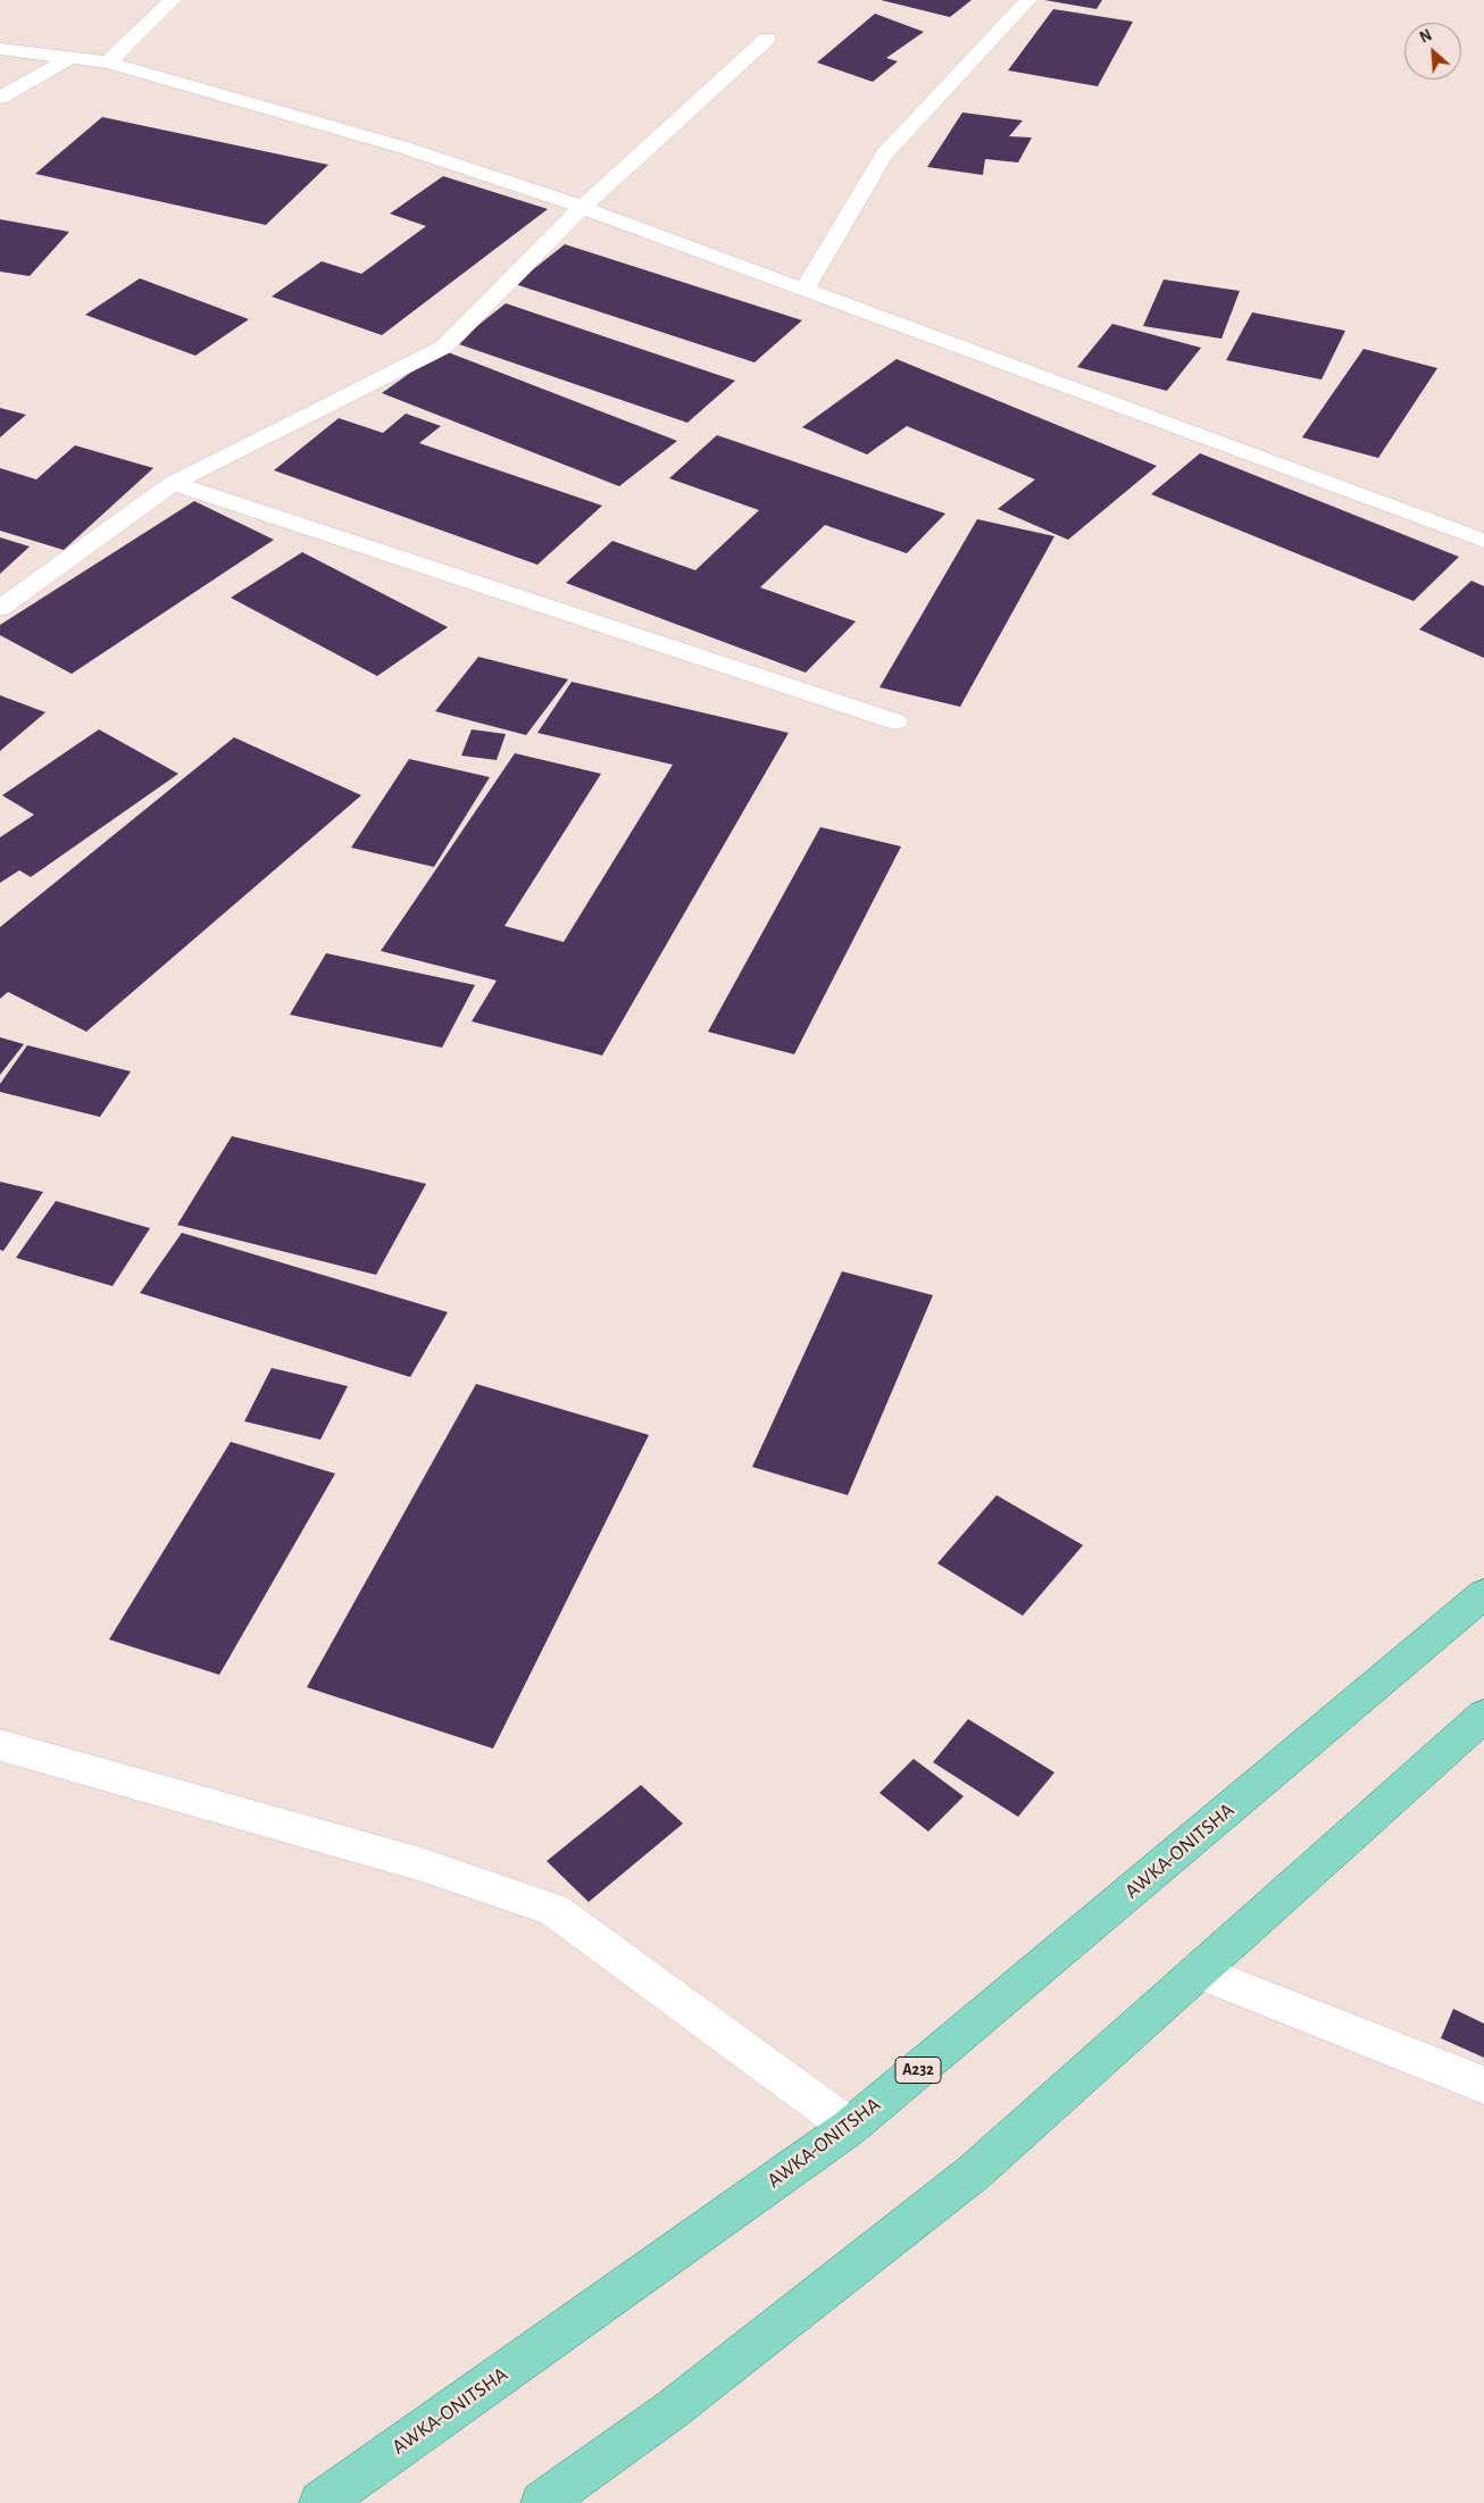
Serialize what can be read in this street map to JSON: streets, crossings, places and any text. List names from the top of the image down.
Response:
{
  "streets": {
    "main road": ["AWKA-ONITSHA", "A232"]
  },
  "north": "top left"
}
